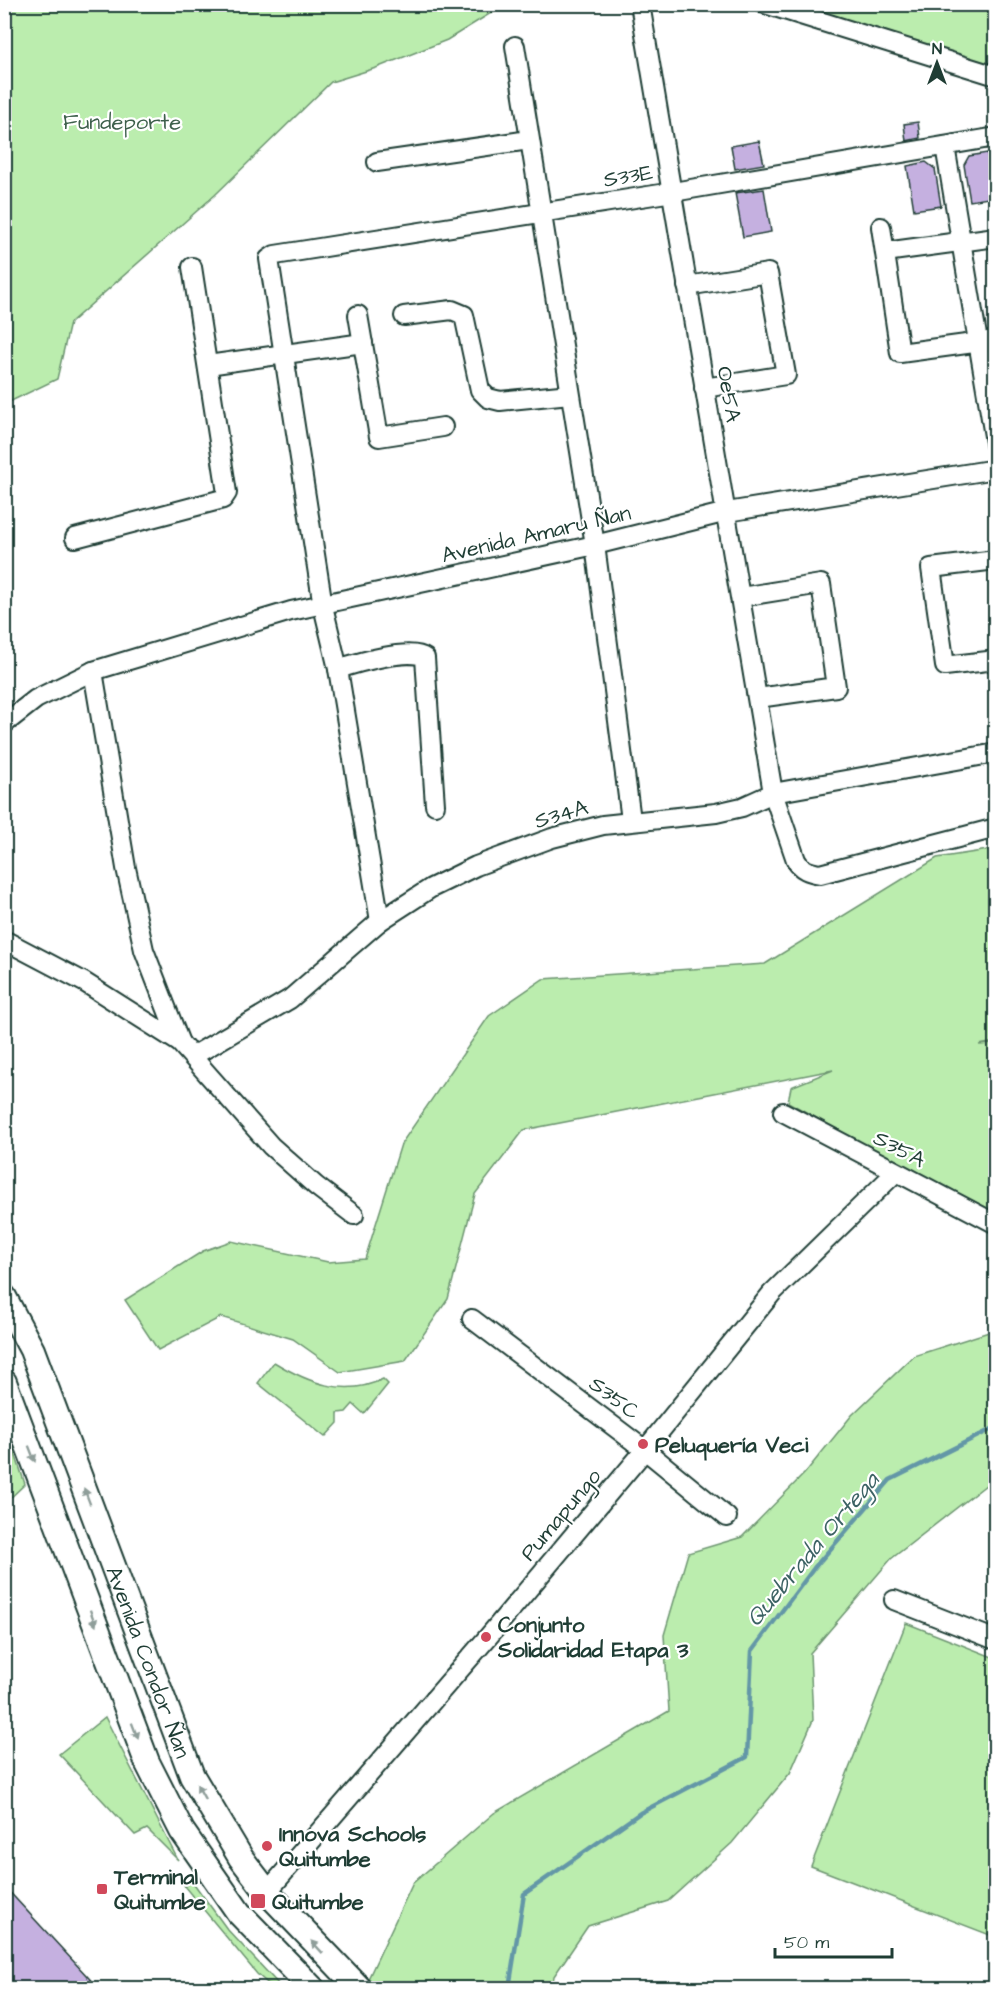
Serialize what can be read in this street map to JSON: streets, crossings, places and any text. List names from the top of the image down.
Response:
{
  "streets": {
    "main road": ["Avenida Condor Ñan"],
    "street": [
      "S33E",
      "Oe5A",
      "Avenida Amaru Ñan",
      "S34A",
      "S35A",
      "S35C",
      "Pumapungo"
    ]
  },
  "crossings": [
    ["S33E", "Oe5A"],
    ["Oe5A", "Avenida Amaru Ñan"],
    ["Oe5A", "S34A"],
    ["S35A", "Pumapungo"],
    ["S35C", "Pumapungo"],
    ["Pumapungo", "Avenida Condor Ñan"]
  ],
  "water": ["Quebrada Ortega"],
  "parks": ["Fundeporte"],
  "places": {
    "other": ["Peluquería Veci", "Conjunto Solidaridad Etapa 3", "Innova Schools Quitumbe"],
    "transit": ["Terminal Quitumbe", "Quitumbe"]
  },
  "scale_bar": "50 m",
  "north": "top"
}
